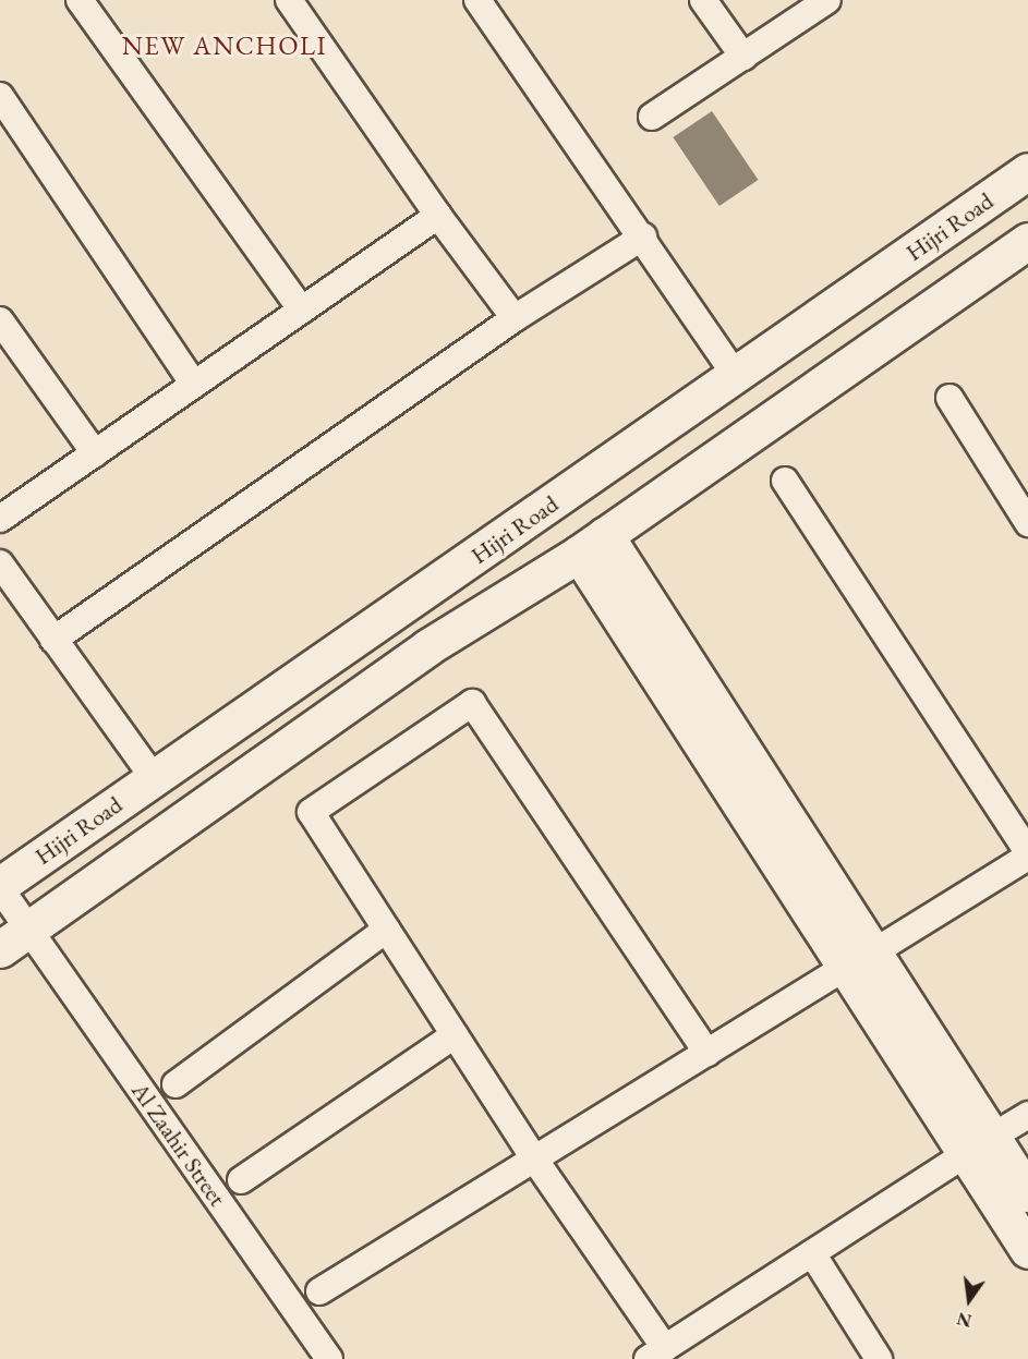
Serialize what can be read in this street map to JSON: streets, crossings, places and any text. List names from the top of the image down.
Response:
{
  "streets": {
    "main road": ["Hijri Road"],
    "street": ["Al Zaahir Street"]
  },
  "crossings": [
    ["Hijri Road", "Al Zaahir Street"]
  ],
  "districts": ["NEW ANCHOLI"],
  "north": "bottom"
}
